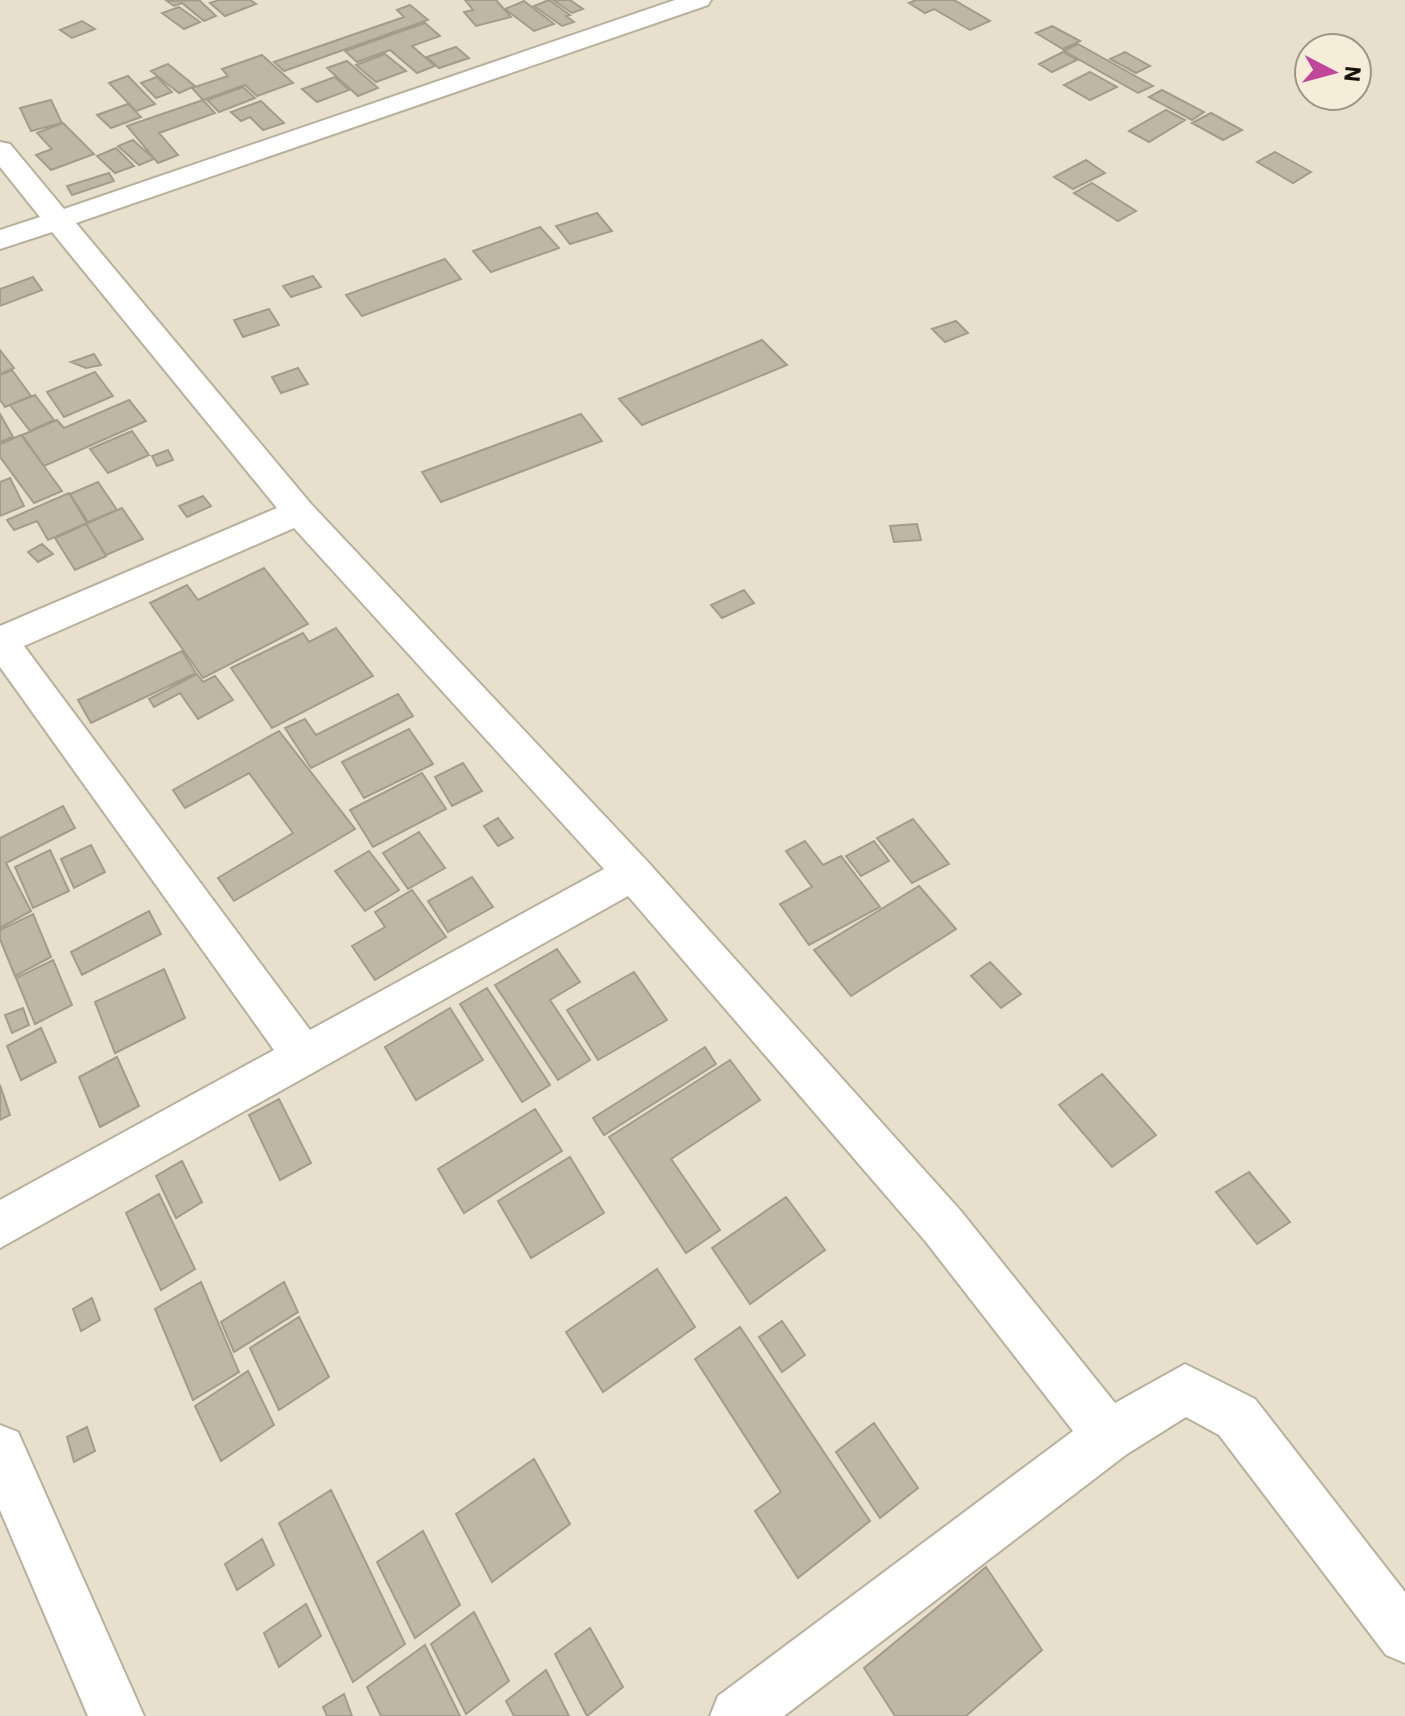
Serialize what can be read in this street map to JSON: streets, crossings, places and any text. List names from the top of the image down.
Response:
{
  "north": "right"
}
